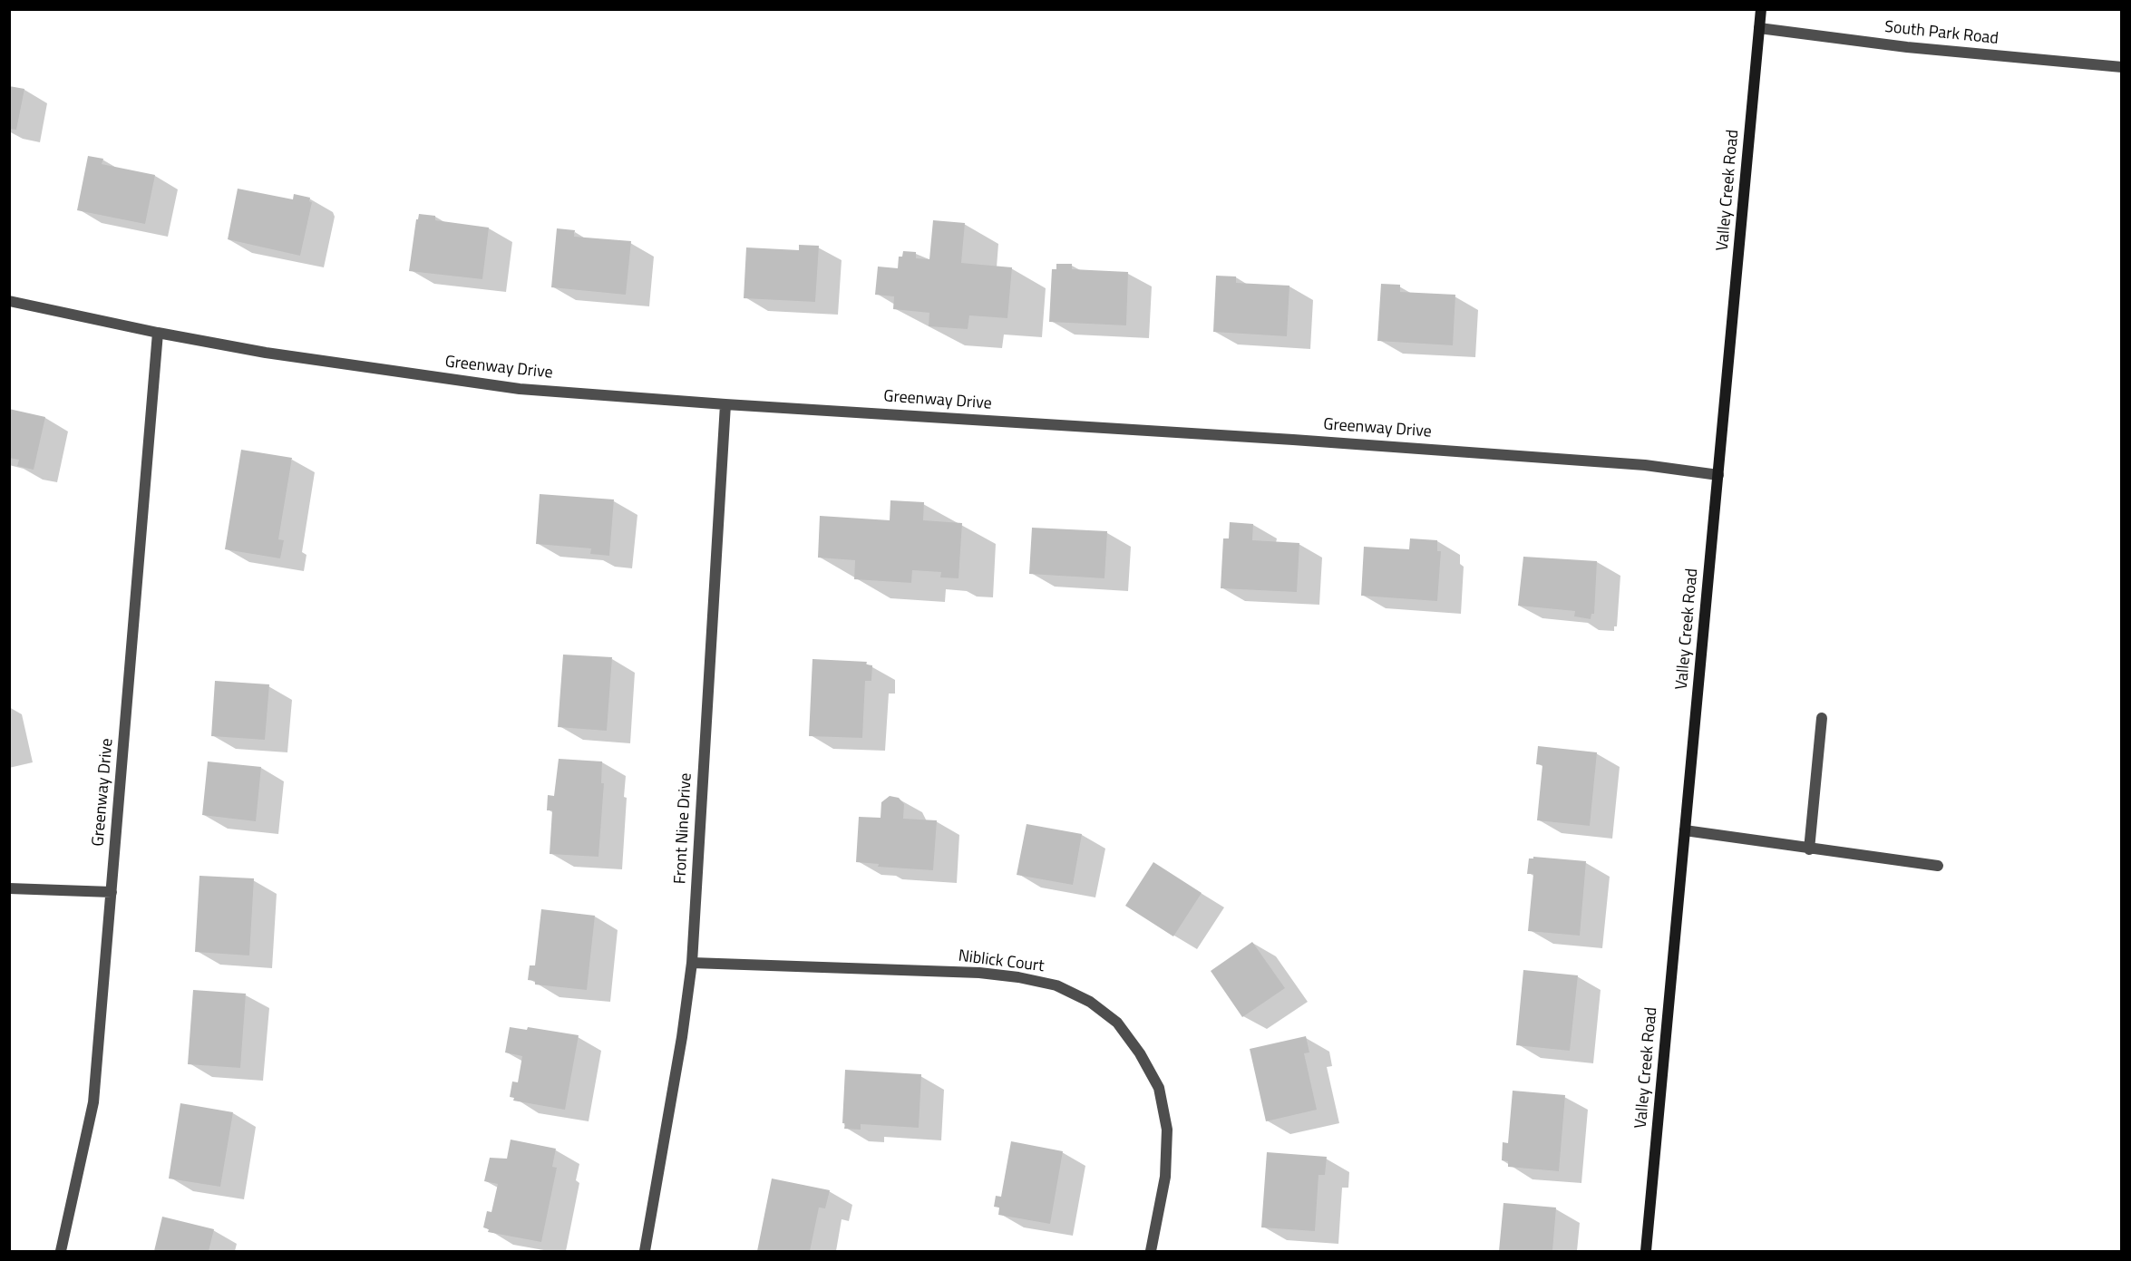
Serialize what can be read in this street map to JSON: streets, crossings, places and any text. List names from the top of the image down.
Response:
{
  "streets": {
    "street": [
      "South Park Road",
      "Valley Creek Road",
      "Greenway Drive",
      "Front Nine Drive",
      "Niblick Court"
    ]
  },
  "crossings": [
    ["South Park Road", "Valley Creek Road"],
    ["Valley Creek Road", "Greenway Drive"],
    ["Greenway Drive", "Front Nine Drive"],
    ["Front Nine Drive", "Niblick Court"]
  ]
}
